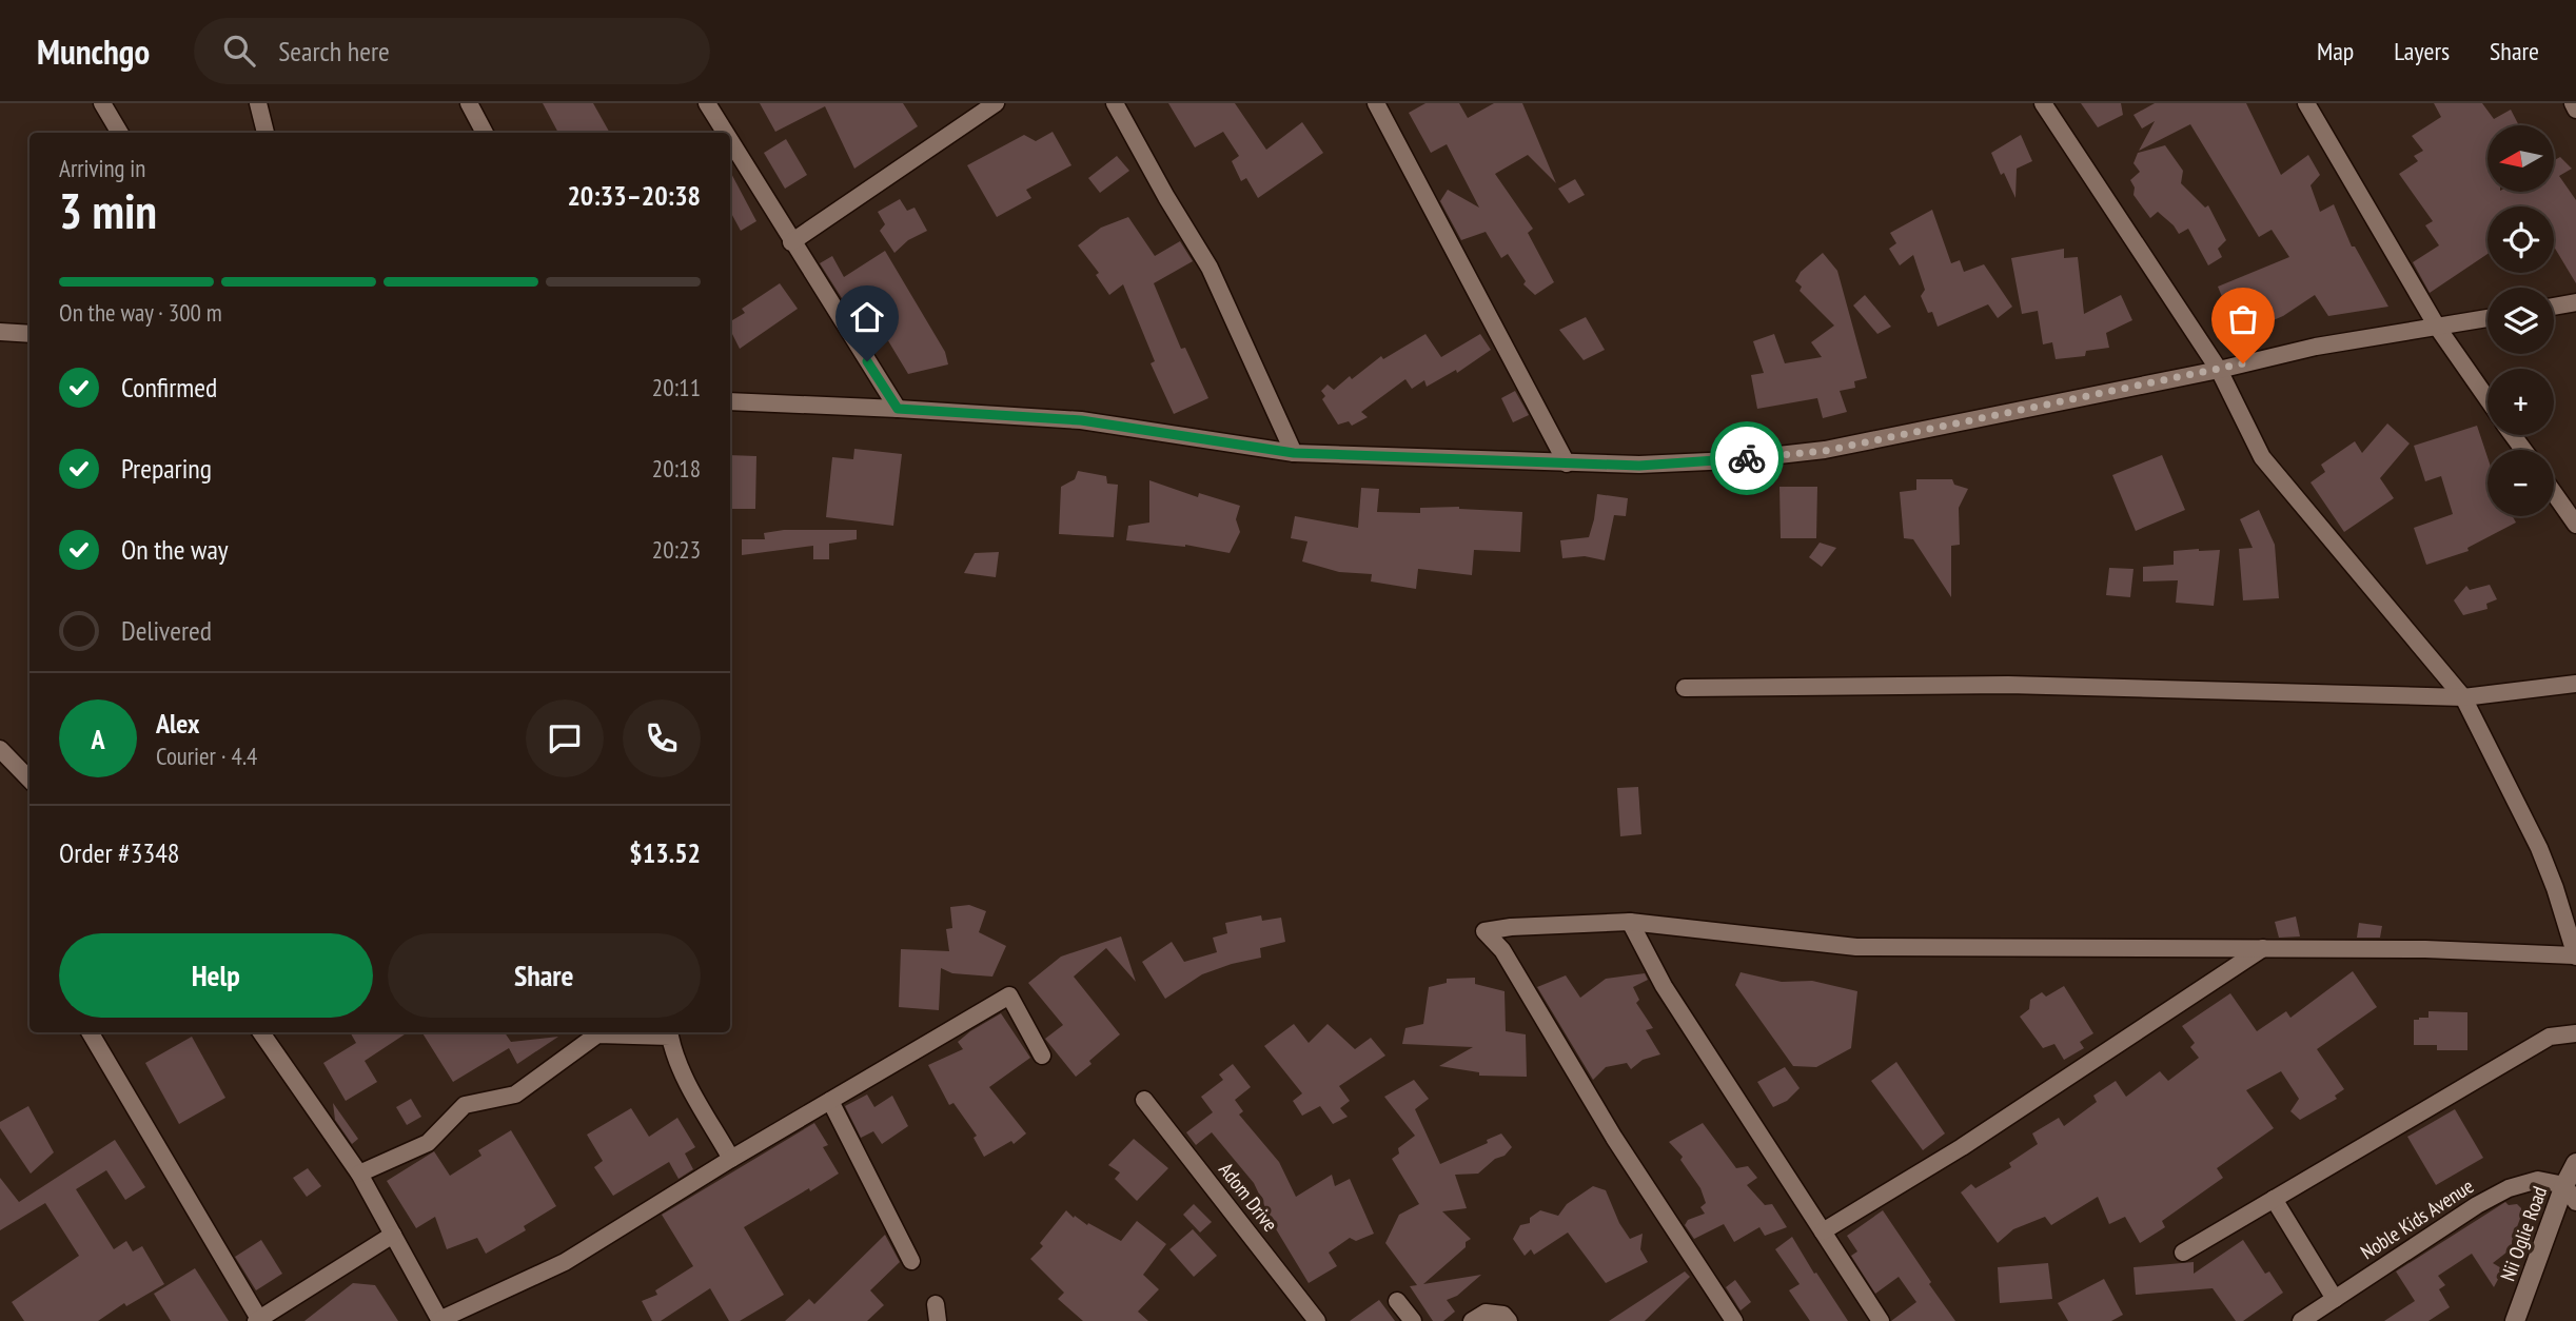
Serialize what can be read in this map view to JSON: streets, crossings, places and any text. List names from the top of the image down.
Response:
{
  "streets": {
    "street": ["Adom Drive", "Noble Kids Avenue", "Nii Oglie Road"]
  },
  "crossings": [
    ["Noble Kids Avenue", "Nii Oglie Road"]
  ],
  "north": "left",
  "page": {
    "header": "Munchgo",
    "search": "Search here",
    "nav": ["Map", "Layers", "Share"],
    "map_buttons": ["+", "−"],
    "heading": ["3 min", "Arriving in", "20:33–20:38"],
    "panel": [
      "Alex",
      "Courier · 4.4",
      "Order #3348",
      "$13.52"
    ],
    "bar": "On the way · 300 m",
    "list": [
      ["Confirmed", "20:11"],
      ["Preparing", "20:18"],
      ["On the way", "20:23"],
      "Delivered"
    ],
    "round": "A",
    "buttons": ["Help", "Share"]
  }
}
